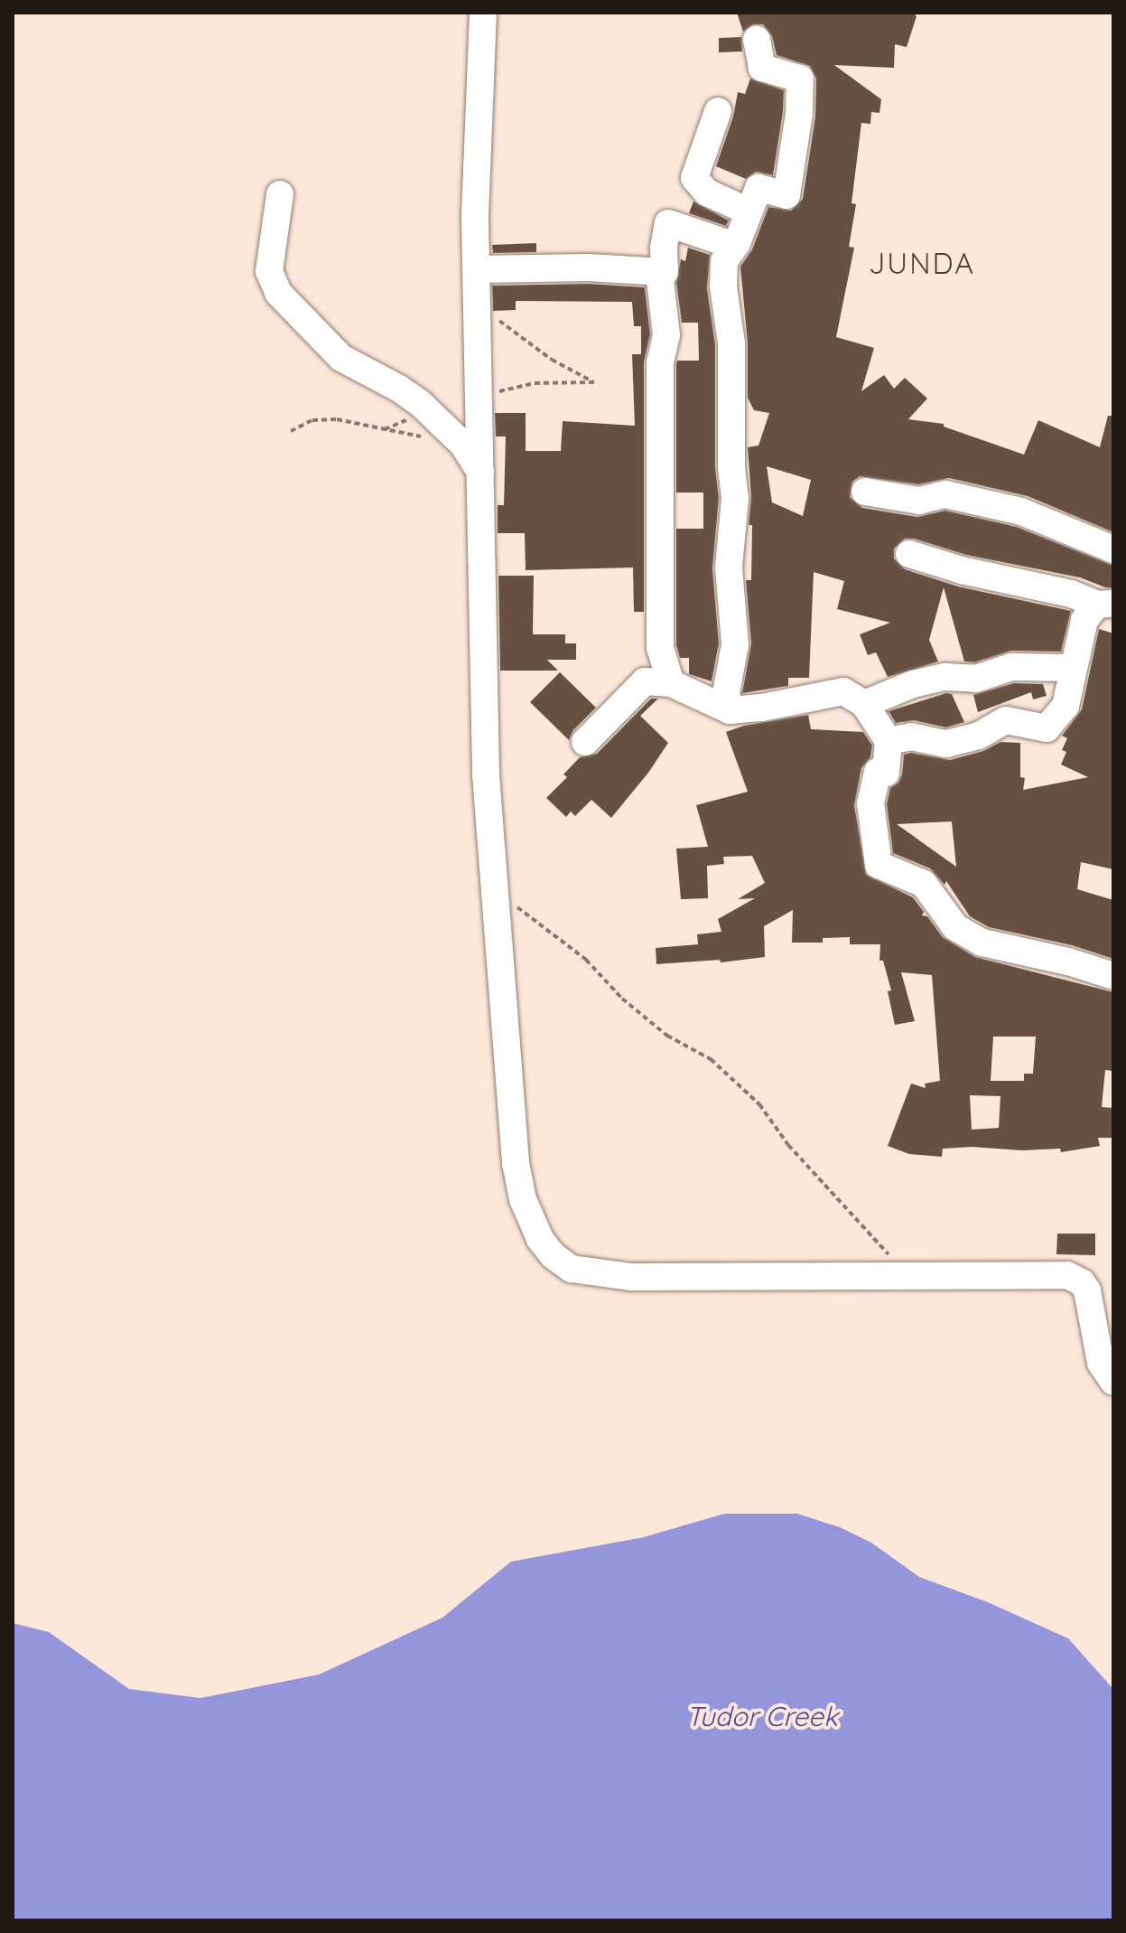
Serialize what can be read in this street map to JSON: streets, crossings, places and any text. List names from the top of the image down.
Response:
{
  "districts": ["JUNDA"],
  "water": ["Tudor Creek"]
}
